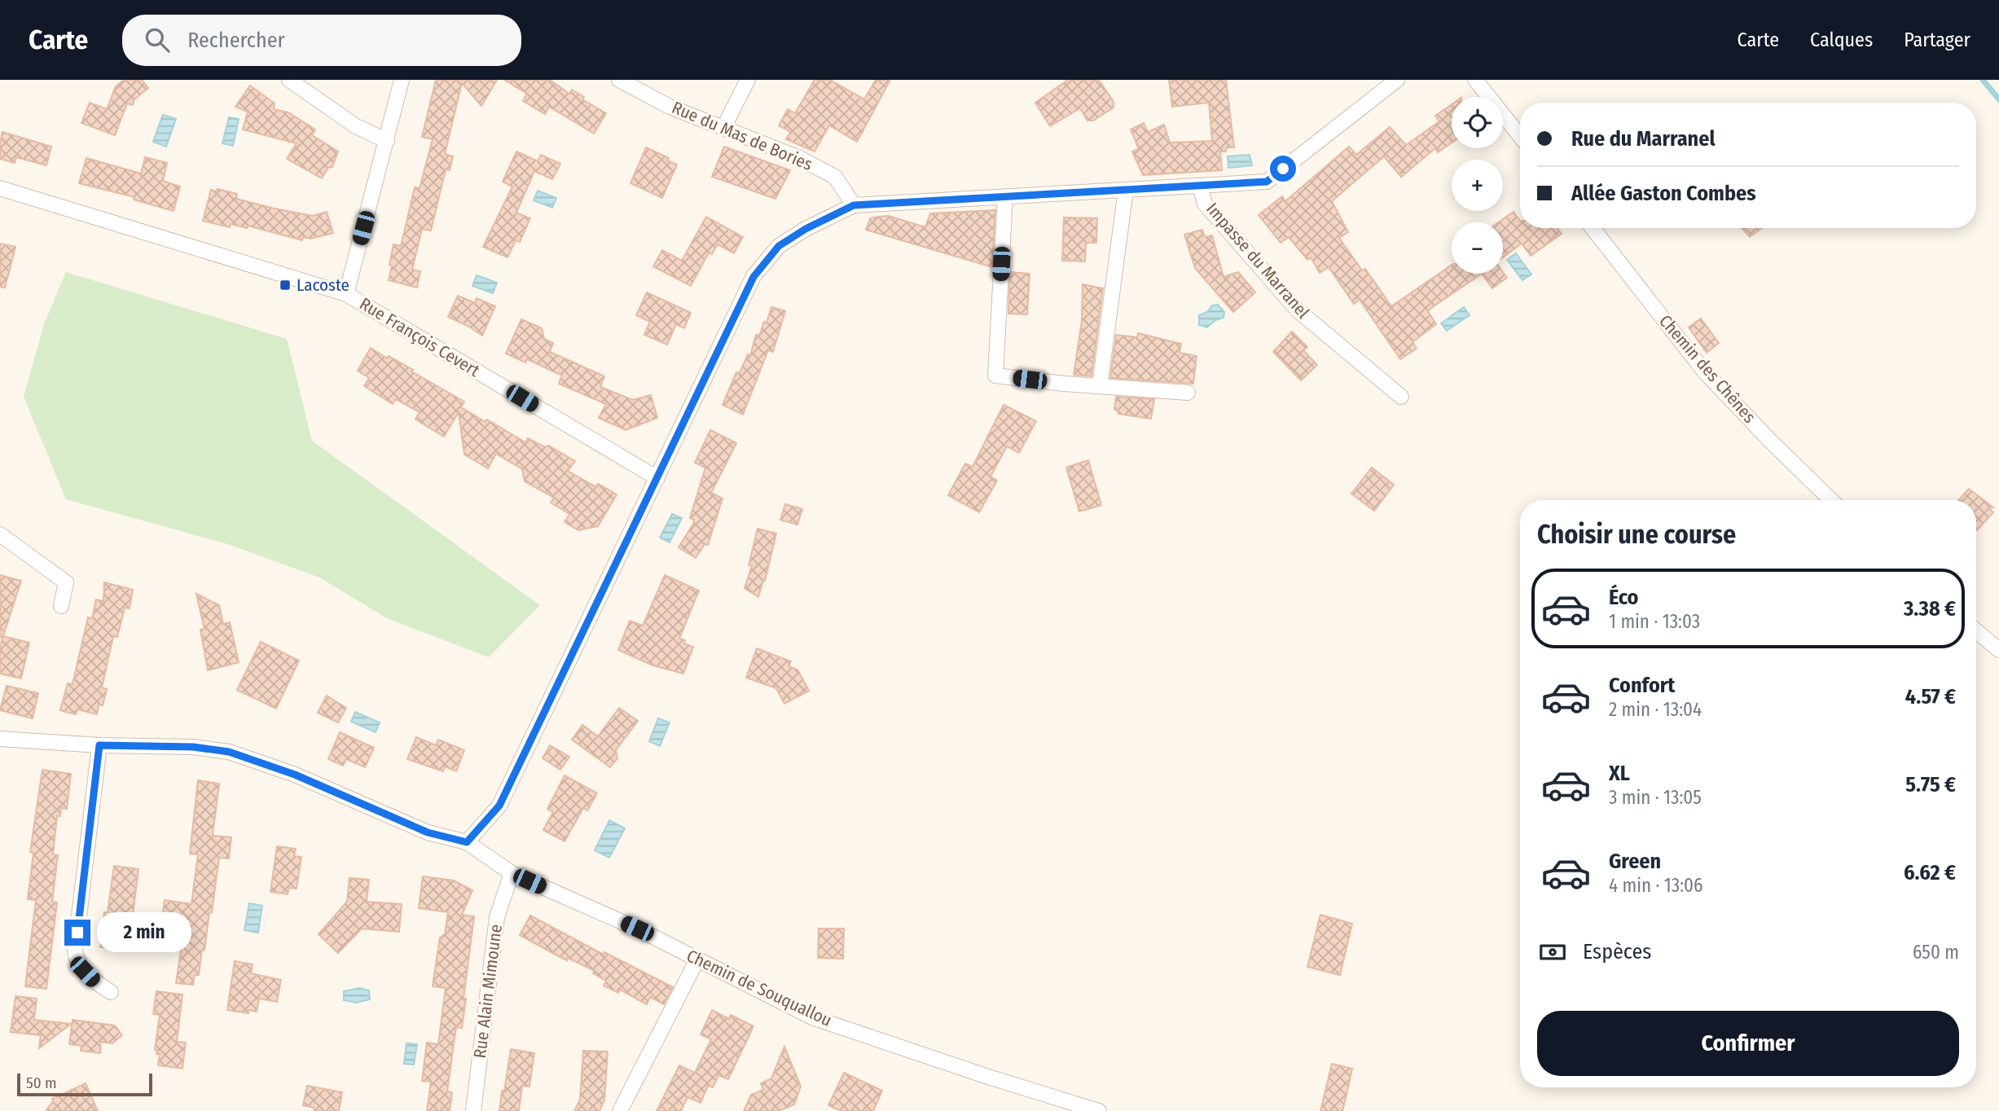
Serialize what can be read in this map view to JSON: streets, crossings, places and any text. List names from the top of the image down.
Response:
{
  "streets": {
    "street": [
      "Rue du Mas de Bories",
      "Impasse du Marranel",
      "Rue François Cevert",
      "Chemin des Chênes",
      "Chemin de Souquallou",
      "Rue Alain Mimoune"
    ]
  },
  "crossings": [
    ["Chemin de Souquallou", "Rue Alain Mimoune"]
  ],
  "places": {
    "transit": ["Lacoste"]
  },
  "scale_bar": "50 m",
  "page": {
    "header": "Carte",
    "search": "Rechercher",
    "nav": ["Carte", "Calques", "Partager"],
    "map_buttons": ["+", "−"],
    "banner": ["Rue du Marranel", "Allée Gaston Combes"],
    "heading": "Choisir une course",
    "list": [
      {
        "name": "Éco",
        "note": "1 min · 13:03",
        "value": "3.38 €"
      },
      {
        "name": "Confort",
        "note": "2 min · 13:04",
        "value": "4.57 €"
      },
      {
        "name": "XL",
        "note": "3 min · 13:05",
        "value": "5.75 €"
      },
      {
        "name": "Green",
        "note": "4 min · 13:06",
        "value": "6.62 €"
      }
    ],
    "bubble": "2 min",
    "pay": ["Espèces", "650 m"],
    "buttons": "Confirmer",
    "scale": "50 m"
  }
}
